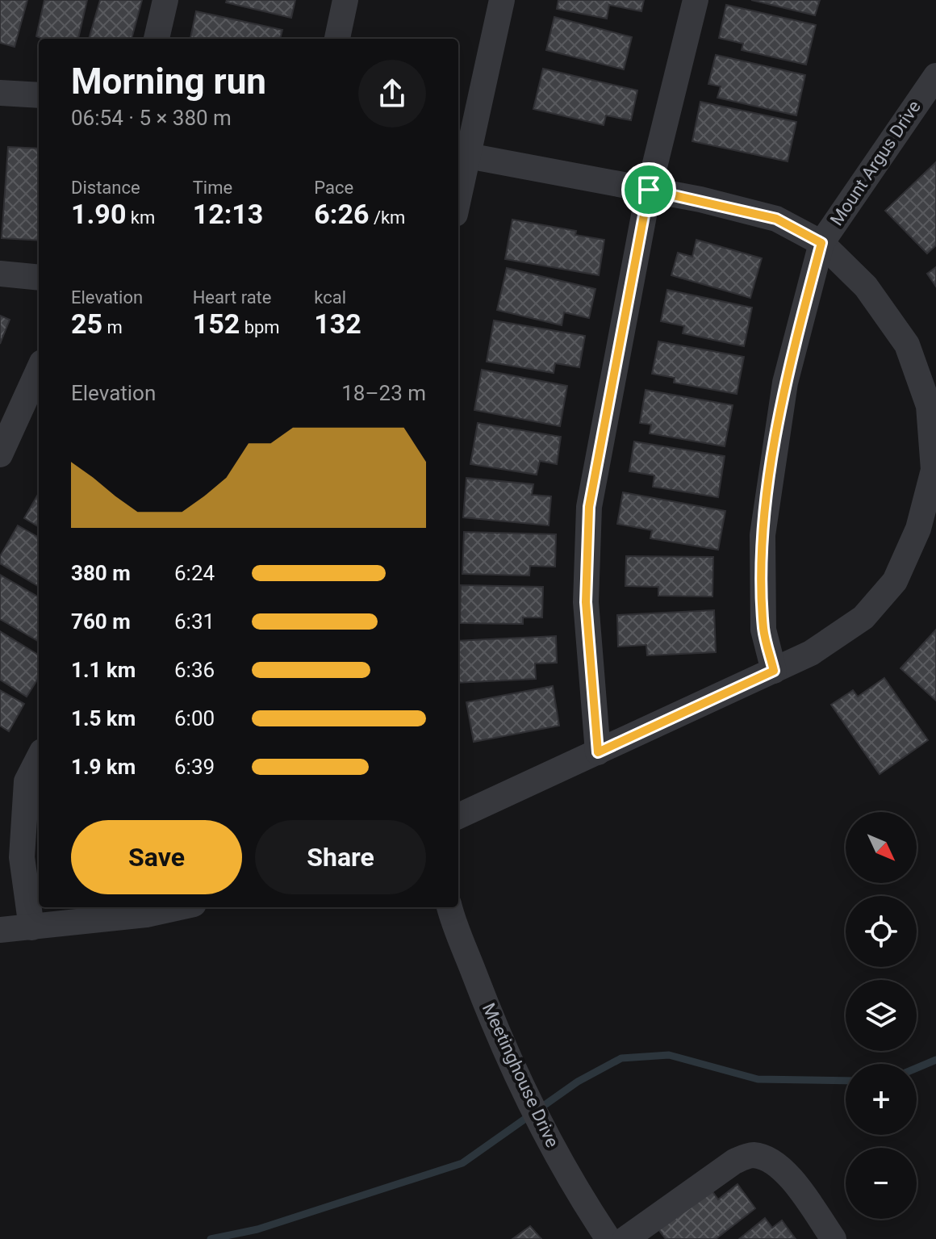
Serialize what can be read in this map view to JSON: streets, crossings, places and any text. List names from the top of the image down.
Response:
{
  "streets": {
    "street": ["Mount Argus Drive", "Meetinghouse Drive"]
  },
  "north": "bottom right",
  "page": {
    "heading": ["Morning run", "06:54 · 5 × 380 m"],
    "stats": [
      ["Distance", "1.90 km"],
      ["Time", "12:13"],
      ["Pace", "6:26 /km"],
      ["Elevation", "25 m"],
      ["Heart rate", "152 bpm"],
      ["kcal", "132"]
    ],
    "chart": ["Elevation", "18–23 m"],
    "list": [
      {
        "name": "380 m",
        "note": "6:24"
      },
      {
        "name": "760 m",
        "note": "6:31"
      },
      {
        "name": "1.1 km",
        "note": "6:36"
      },
      {
        "name": "1.5 km",
        "note": "6:00"
      },
      {
        "name": "1.9 km",
        "note": "6:39"
      }
    ],
    "buttons": ["Save", "Share"],
    "map_buttons": ["+", "−"]
  }
}
